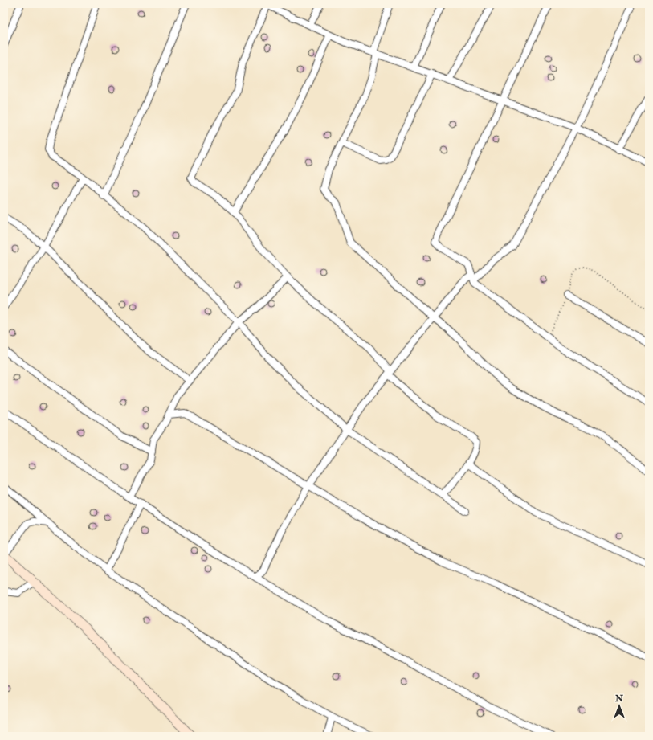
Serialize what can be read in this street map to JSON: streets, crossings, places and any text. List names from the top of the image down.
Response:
{
  "north": "top"
}
